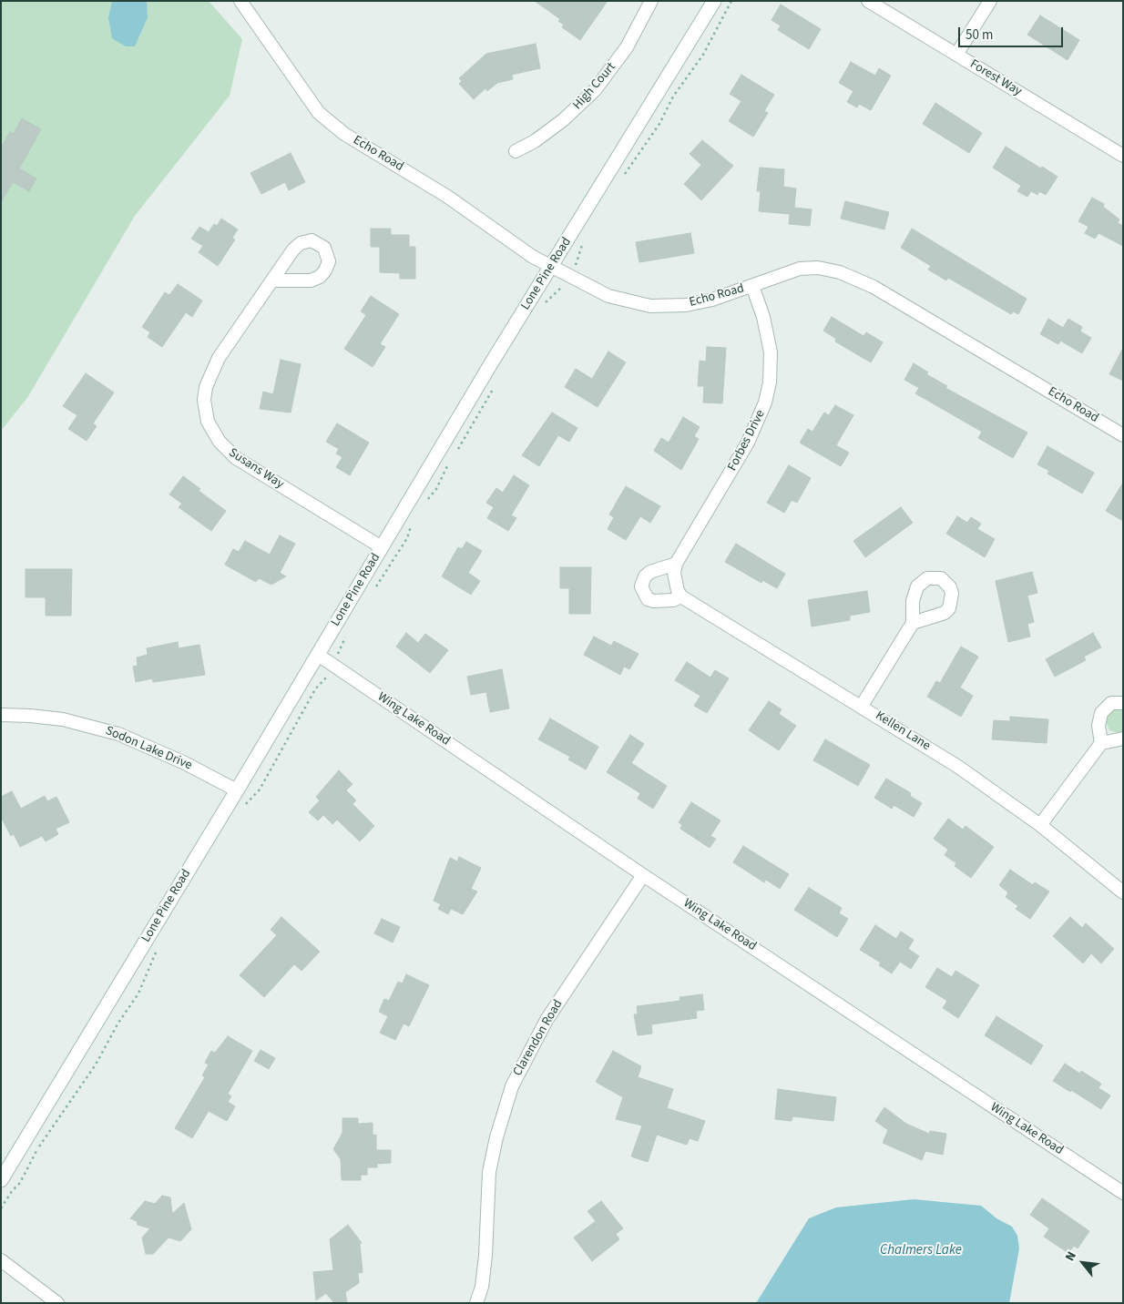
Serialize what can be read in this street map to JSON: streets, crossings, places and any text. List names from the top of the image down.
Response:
{
  "streets": {
    "street": [
      "Forest Way",
      "High Court",
      "Echo Road",
      "Lone Pine Road",
      "Forbes Drive",
      "Susans Way",
      "Wing Lake Road",
      "Kellen Lane",
      "Sodon Lake Drive",
      "Clarendon Road"
    ]
  },
  "crossings": [
    ["Echo Road", "Lone Pine Road"],
    ["Echo Road", "Forbes Drive"],
    ["Lone Pine Road", "Susans Way"],
    ["Lone Pine Road", "Wing Lake Road"],
    ["Lone Pine Road", "Sodon Lake Drive"],
    ["Forbes Drive", "Kellen Lane"],
    ["Wing Lake Road", "Clarendon Road"]
  ],
  "water": ["Chalmers Lake"],
  "scale_bar": "50 m",
  "north": "top left"
}
